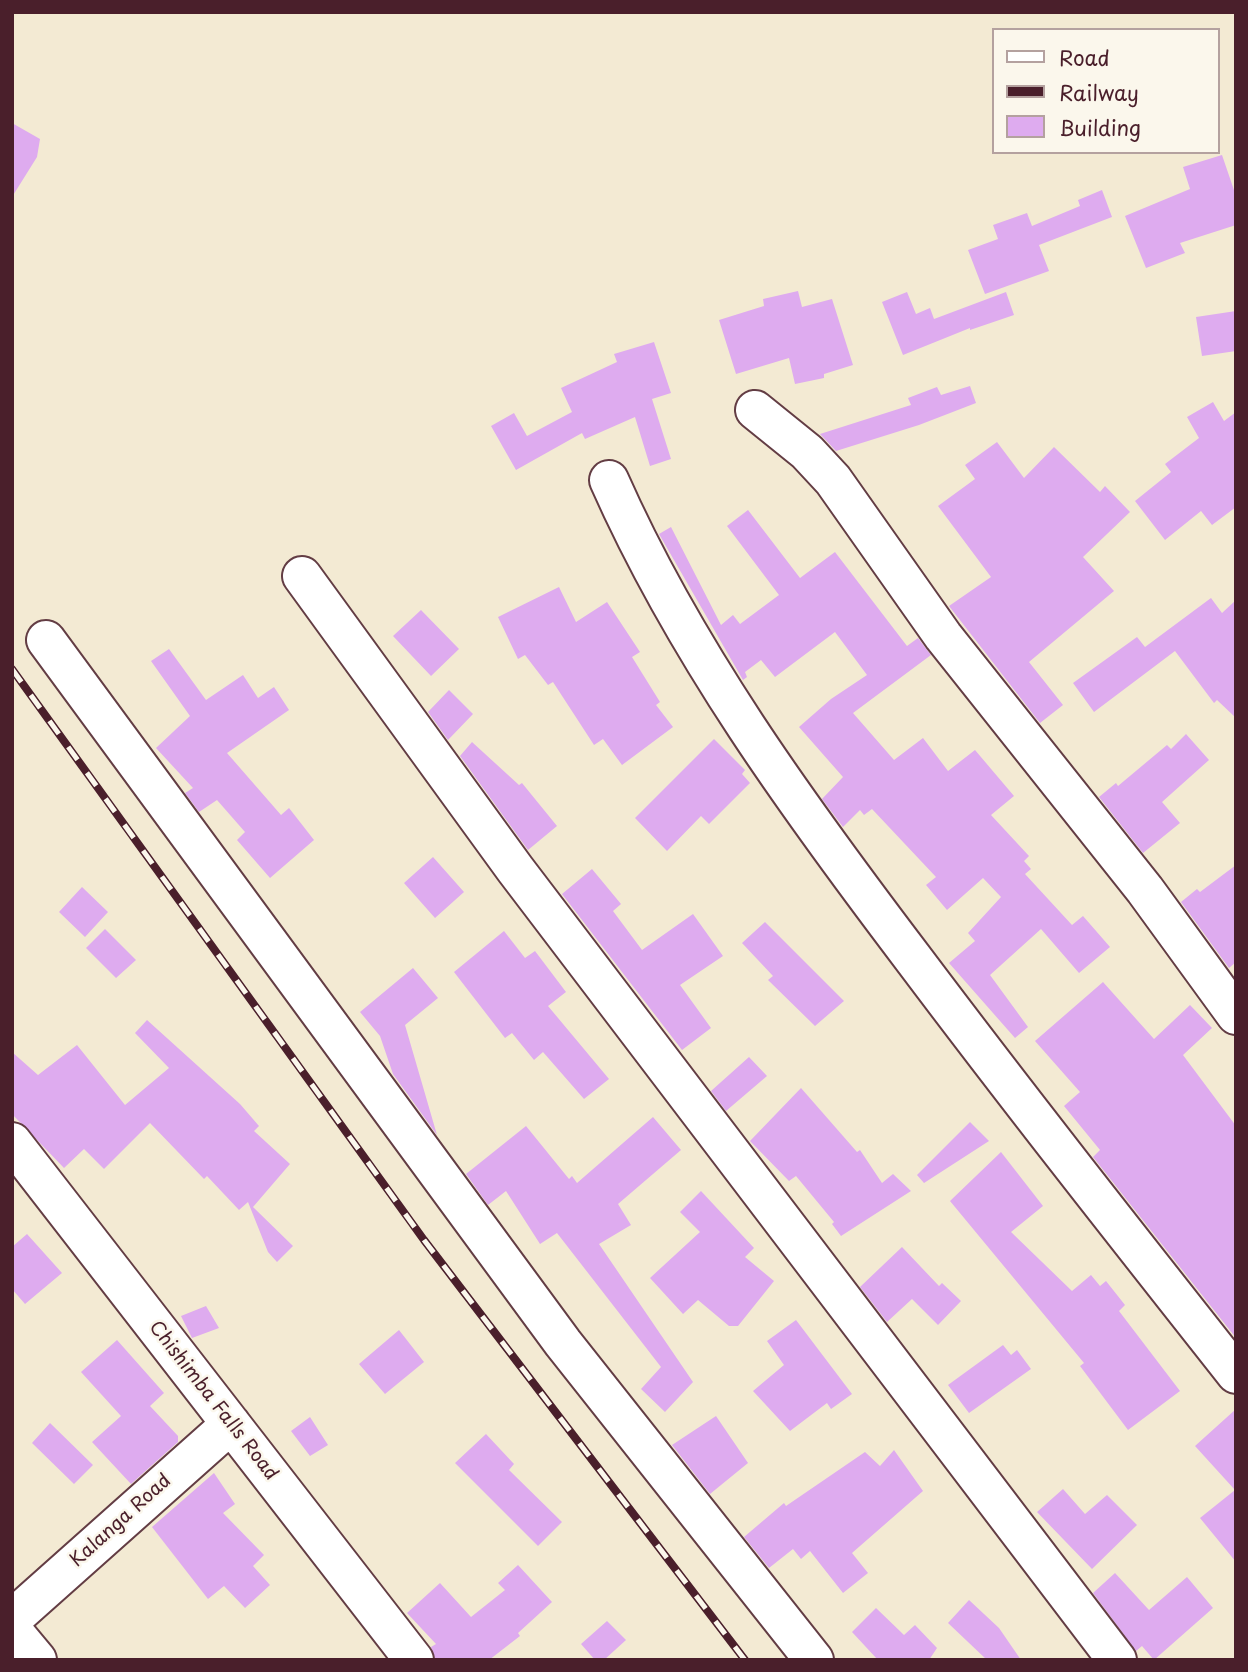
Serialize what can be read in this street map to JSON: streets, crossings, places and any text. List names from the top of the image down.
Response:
{
  "streets": {
    "street": ["Chishimba Falls Road", "Kalanga Road"]
  },
  "crossings": [
    ["Chishimba Falls Road", "Kalanga Road"]
  ],
  "legend": ["Road", "Railway", "Building"]
}
